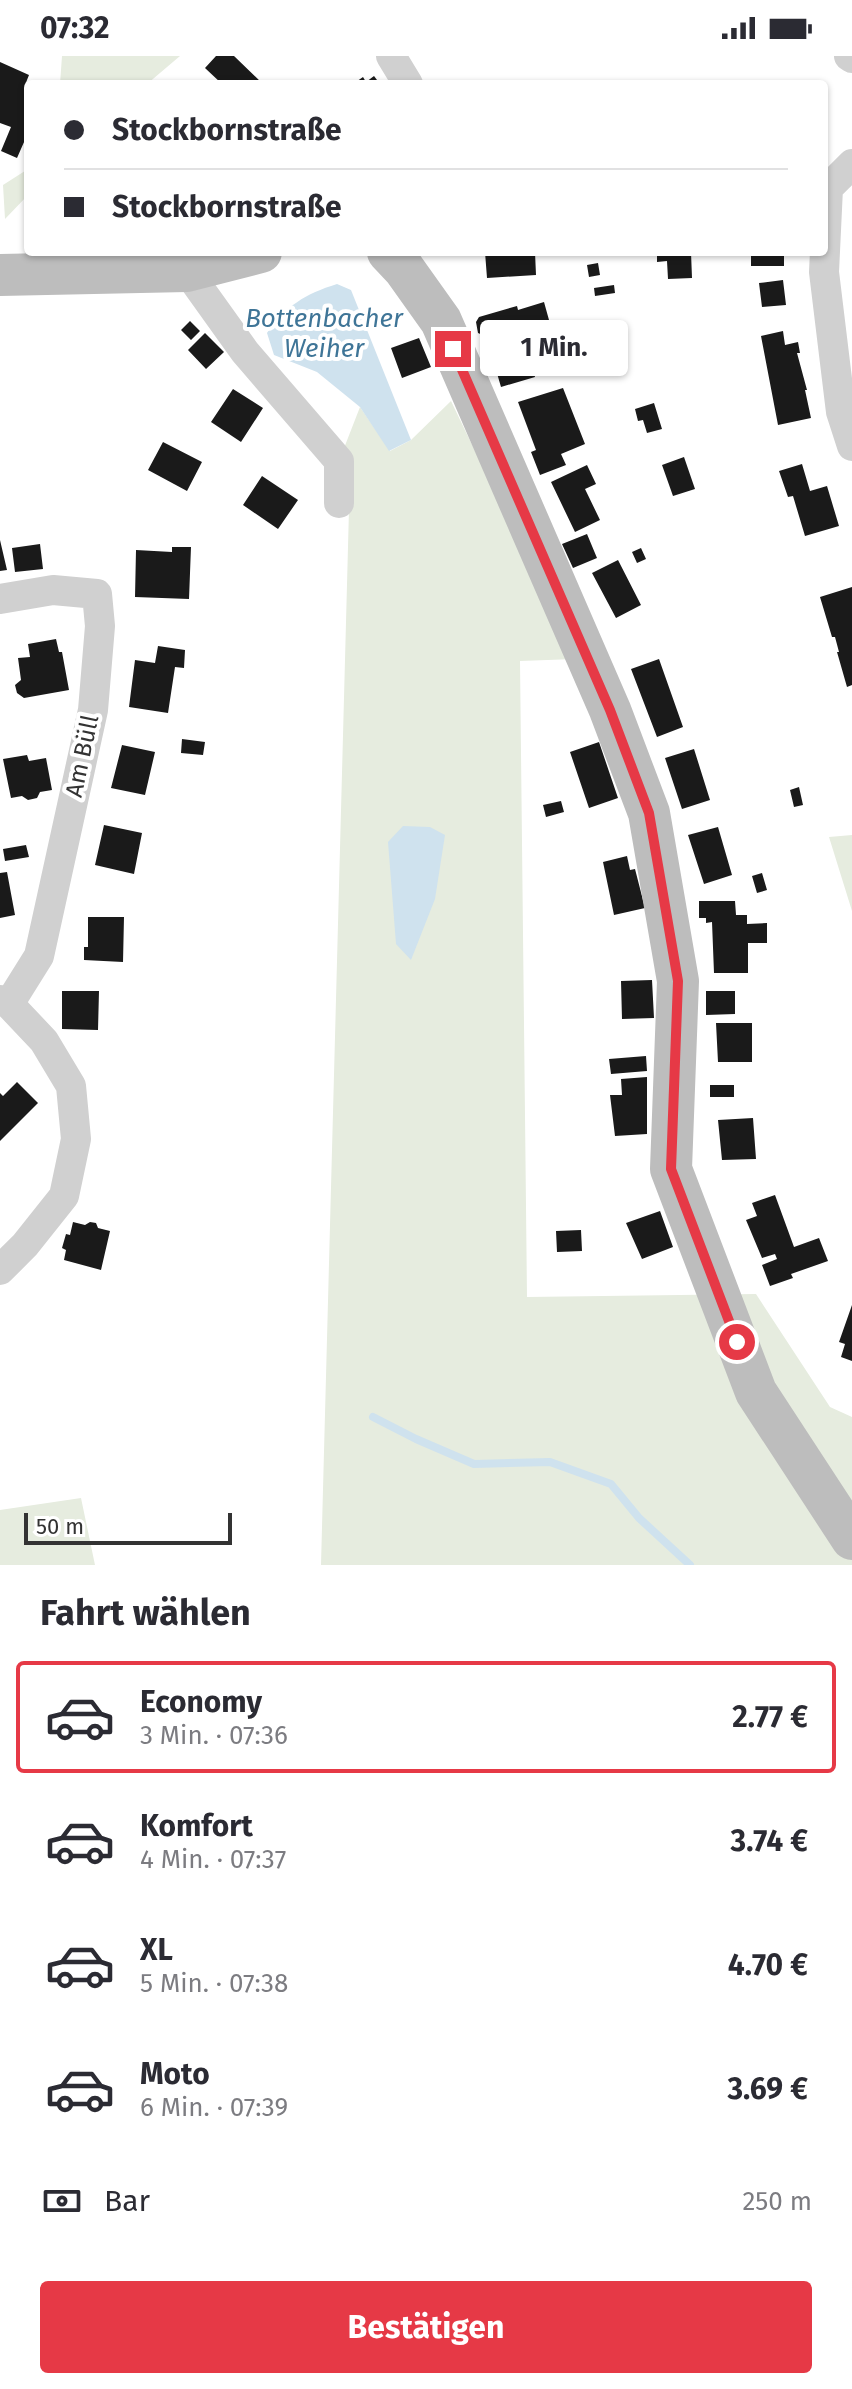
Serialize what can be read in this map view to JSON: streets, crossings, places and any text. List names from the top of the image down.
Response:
{
  "streets": {
    "street": ["Am Büll"]
  },
  "water": ["Bottenbacher Weiher"],
  "scale_bar": "50 m",
  "page": {
    "status": "07:32",
    "banner": ["Stockbornstraße", "Stockbornstraße"],
    "bubble": "1 Min.",
    "scale": "50 m",
    "heading": "Fahrt wählen",
    "list": [
      {
        "name": "Economy",
        "note": "3 Min. · 07:36",
        "value": "2.77 €"
      },
      {
        "name": "Komfort",
        "note": "4 Min. · 07:37",
        "value": "3.74 €"
      },
      {
        "name": "XL",
        "note": "5 Min. · 07:38",
        "value": "4.70 €"
      },
      {
        "name": "Moto",
        "note": "6 Min. · 07:39",
        "value": "3.69 €"
      }
    ],
    "pay": ["Bar", "250 m"],
    "buttons": "Bestätigen"
  }
}
